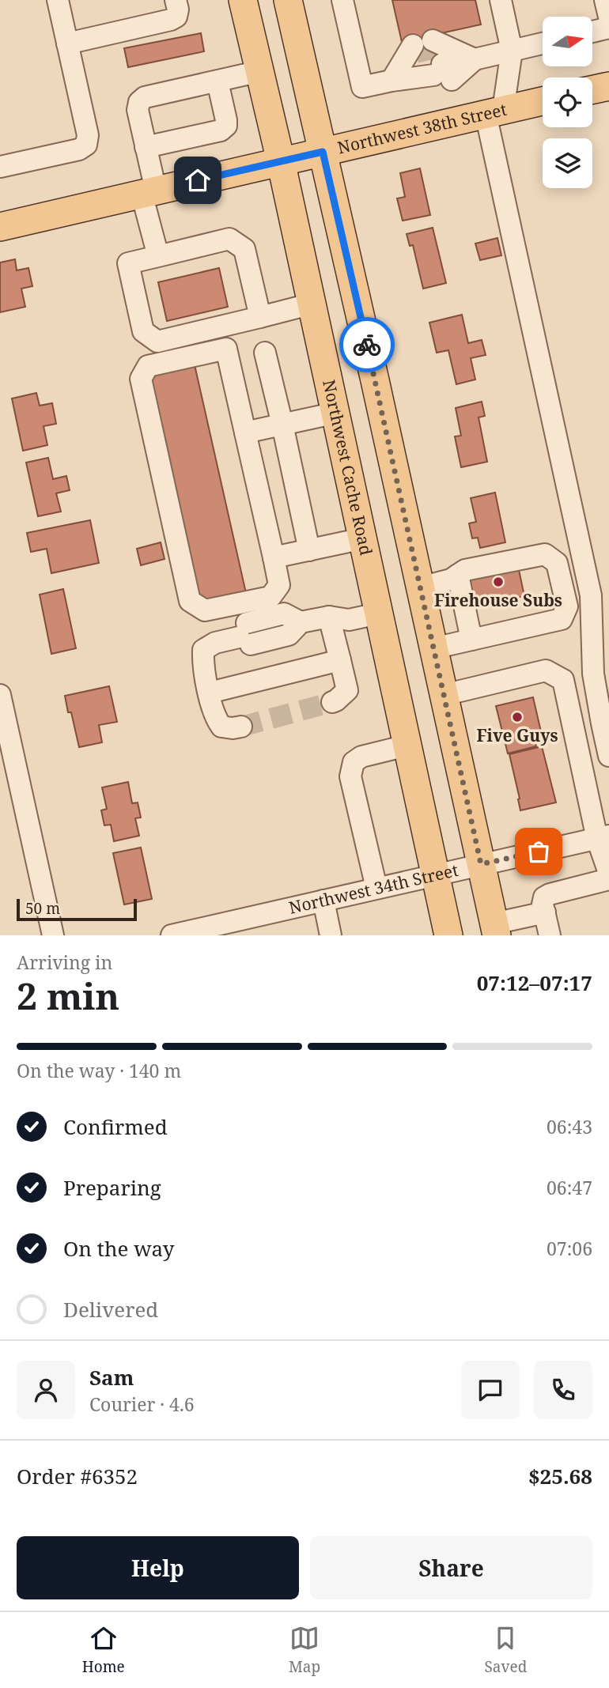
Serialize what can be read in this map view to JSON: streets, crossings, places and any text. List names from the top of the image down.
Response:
{
  "streets": {
    "main road": ["Northwest 38th Street", "Northwest Cache Road"],
    "street": ["Northwest 34th Street"]
  },
  "crossings": [
    ["Northwest 38th Street", "Northwest Cache Road"],
    ["Northwest Cache Road", "Northwest 34th Street"]
  ],
  "places": ["Firehouse Subs", "Five Guys"],
  "scale_bar": "50 m",
  "north": "right",
  "page": {
    "scale": "50 m",
    "heading": ["2 min", "Arriving in", "07:12–07:17"],
    "panel": [
      "Sam",
      "Courier · 4.6",
      "Order #6352",
      "$25.68"
    ],
    "bar": "On the way · 140 m",
    "list": [
      ["Confirmed", "06:43"],
      ["Preparing", "06:47"],
      ["On the way", "07:06"],
      "Delivered"
    ],
    "buttons": ["Help", "Share"],
    "tabs": ["Home", "Map", "Saved"]
  }
}
